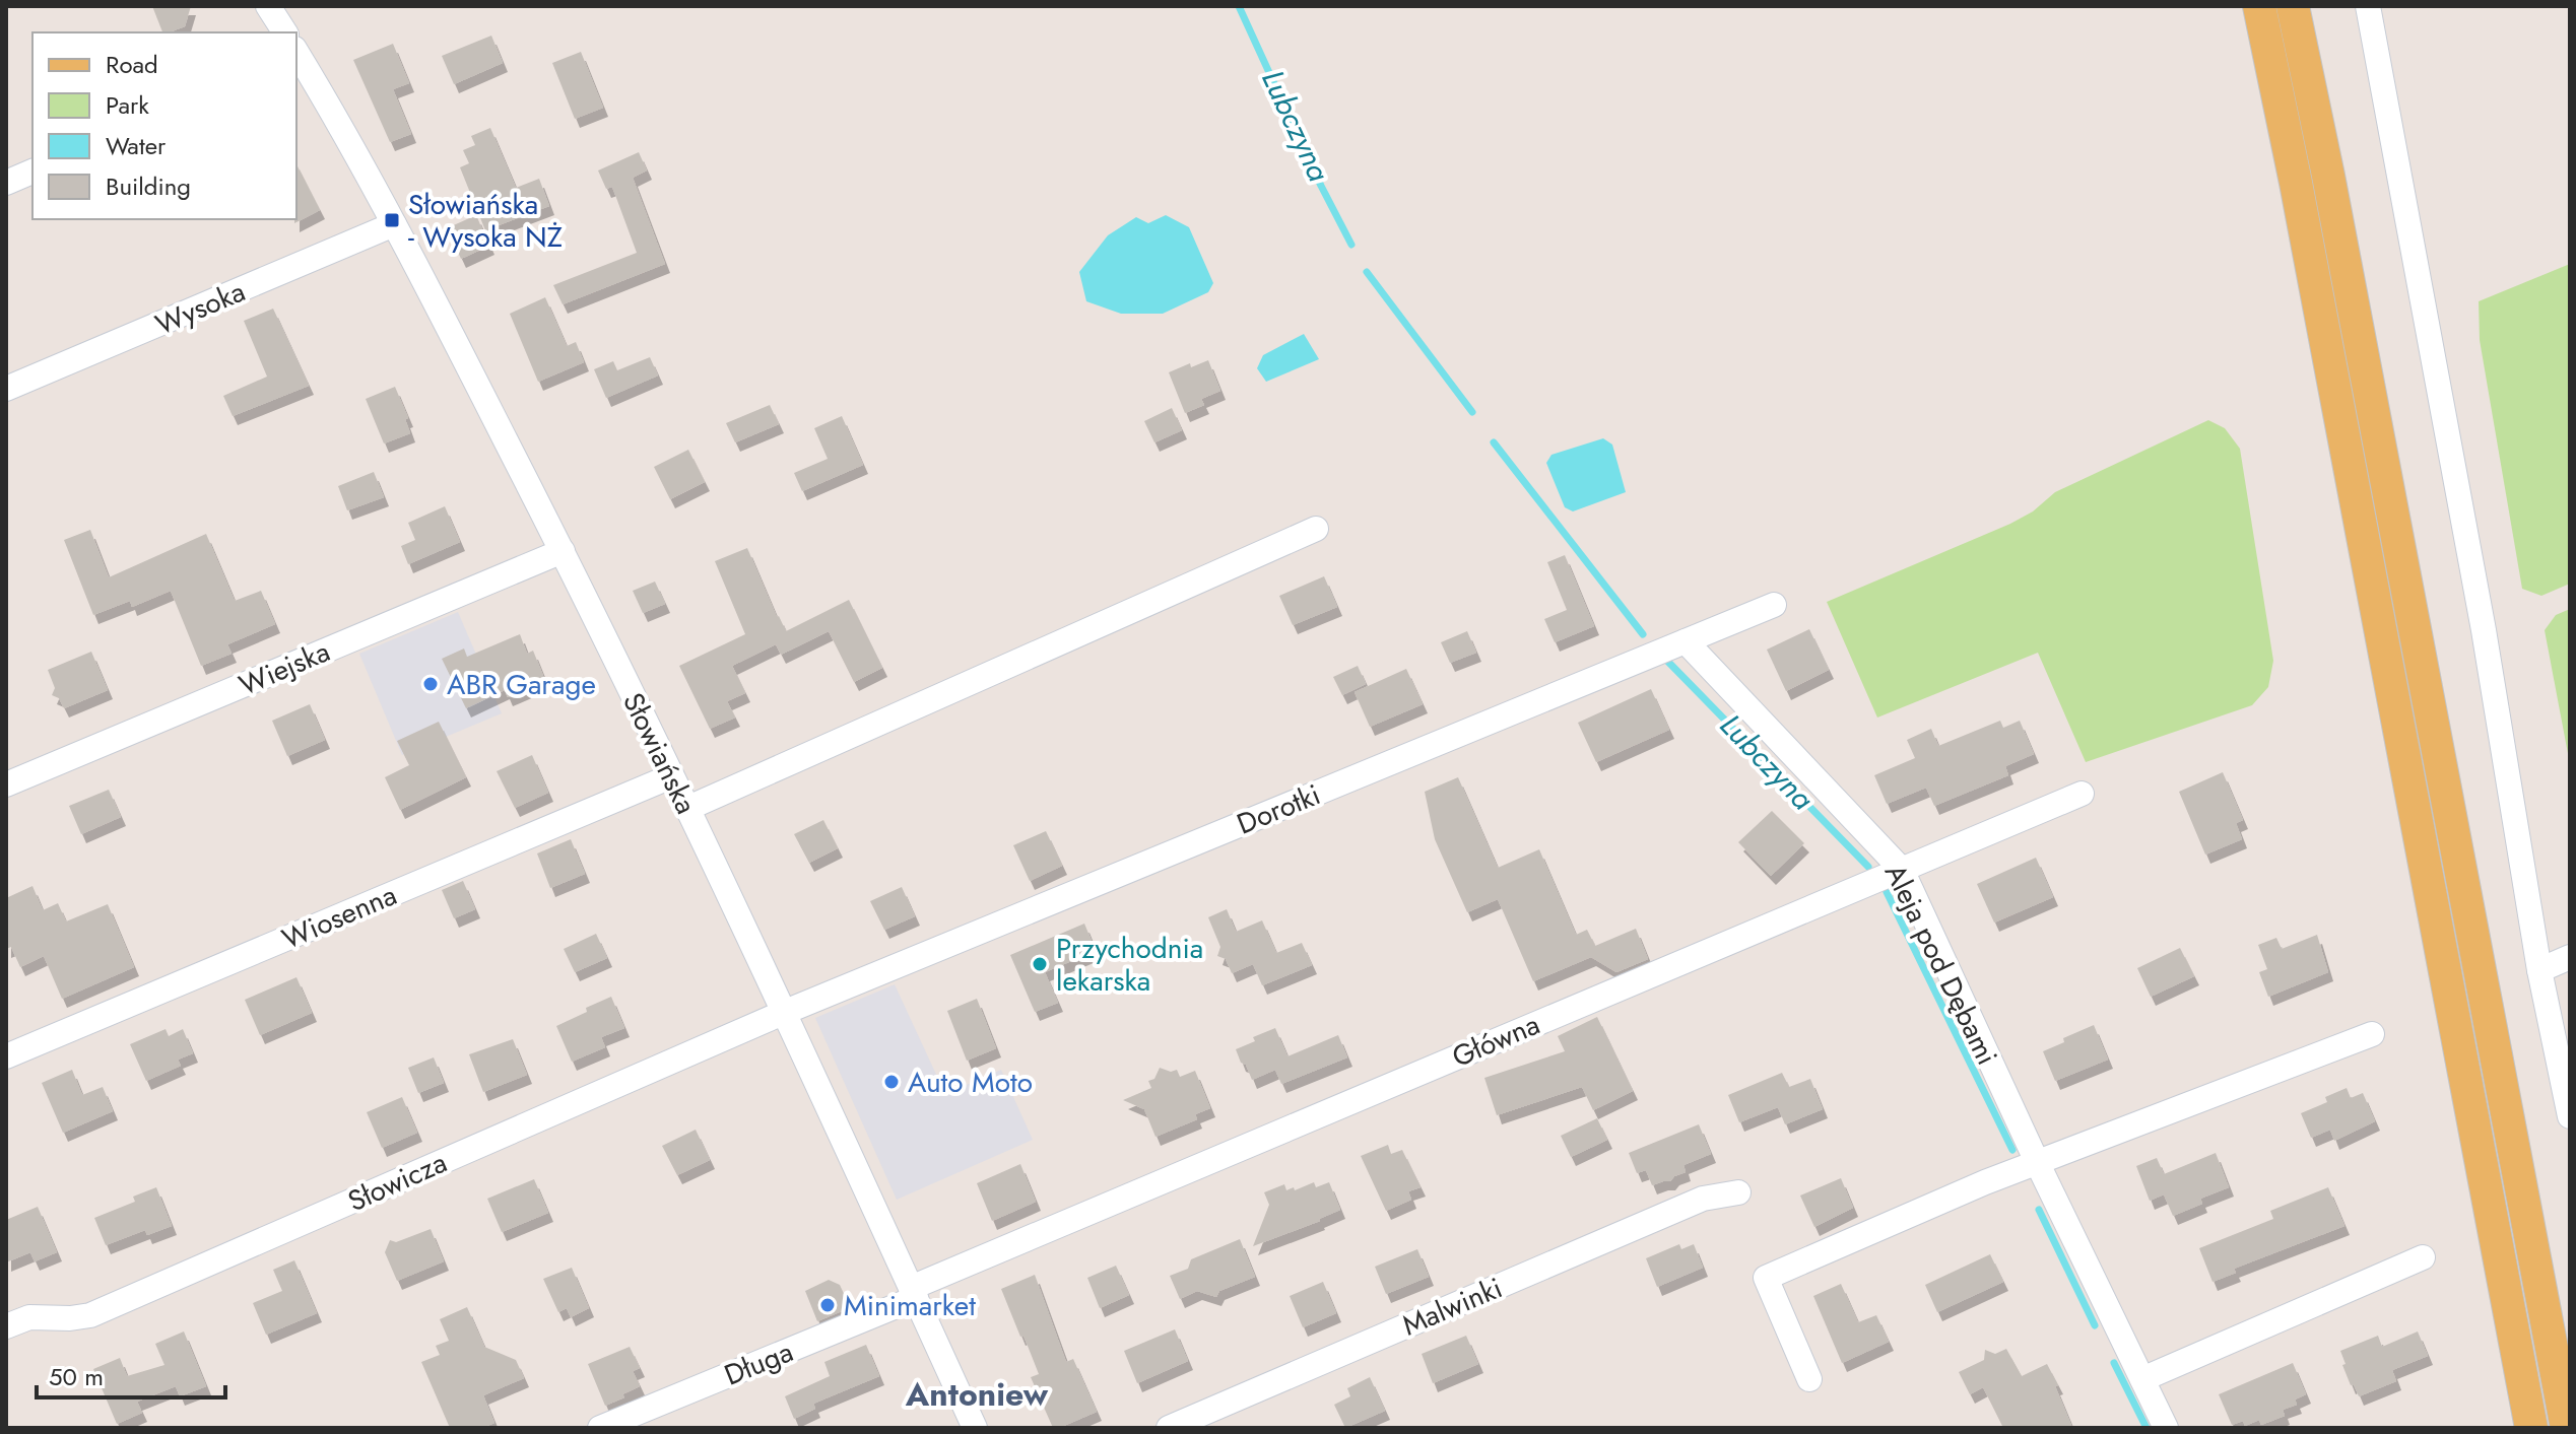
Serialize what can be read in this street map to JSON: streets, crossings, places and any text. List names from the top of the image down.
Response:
{
  "streets": {
    "street": [
      "Wysoka",
      "Wiejska",
      "Słowiańska",
      "Dorotki",
      "Wiosenna",
      "Aleja pod Dębami",
      "Główna",
      "Słowicza",
      "Malwinki",
      "Długa"
    ]
  },
  "crossings": [
    ["Wysoka", "Słowiańska"],
    ["Wiejska", "Słowiańska"],
    ["Słowiańska", "Dorotki"],
    ["Słowiańska", "Wiosenna"],
    ["Słowiańska", "Główna"],
    ["Słowiańska", "Słowicza"],
    ["Słowiańska", "Długa"],
    ["Dorotki", "Aleja pod Dębami"],
    ["Dorotki", "Słowicza"],
    ["Aleja pod Dębami", "Główna"],
    ["Główna", "Długa"]
  ],
  "districts": ["Antoniew"],
  "water": ["Lubczyna"],
  "places": {
    "transit": ["Słowiańska - Wysoka NŻ"],
    "other": [
      "ABR Garage",
      "Przychodnia lekarska",
      "Auto Moto",
      "Minimarket"
    ]
  },
  "legend": [
    "Road",
    "Park",
    "Water",
    "Building"
  ],
  "scale_bar": "50 m"
}
